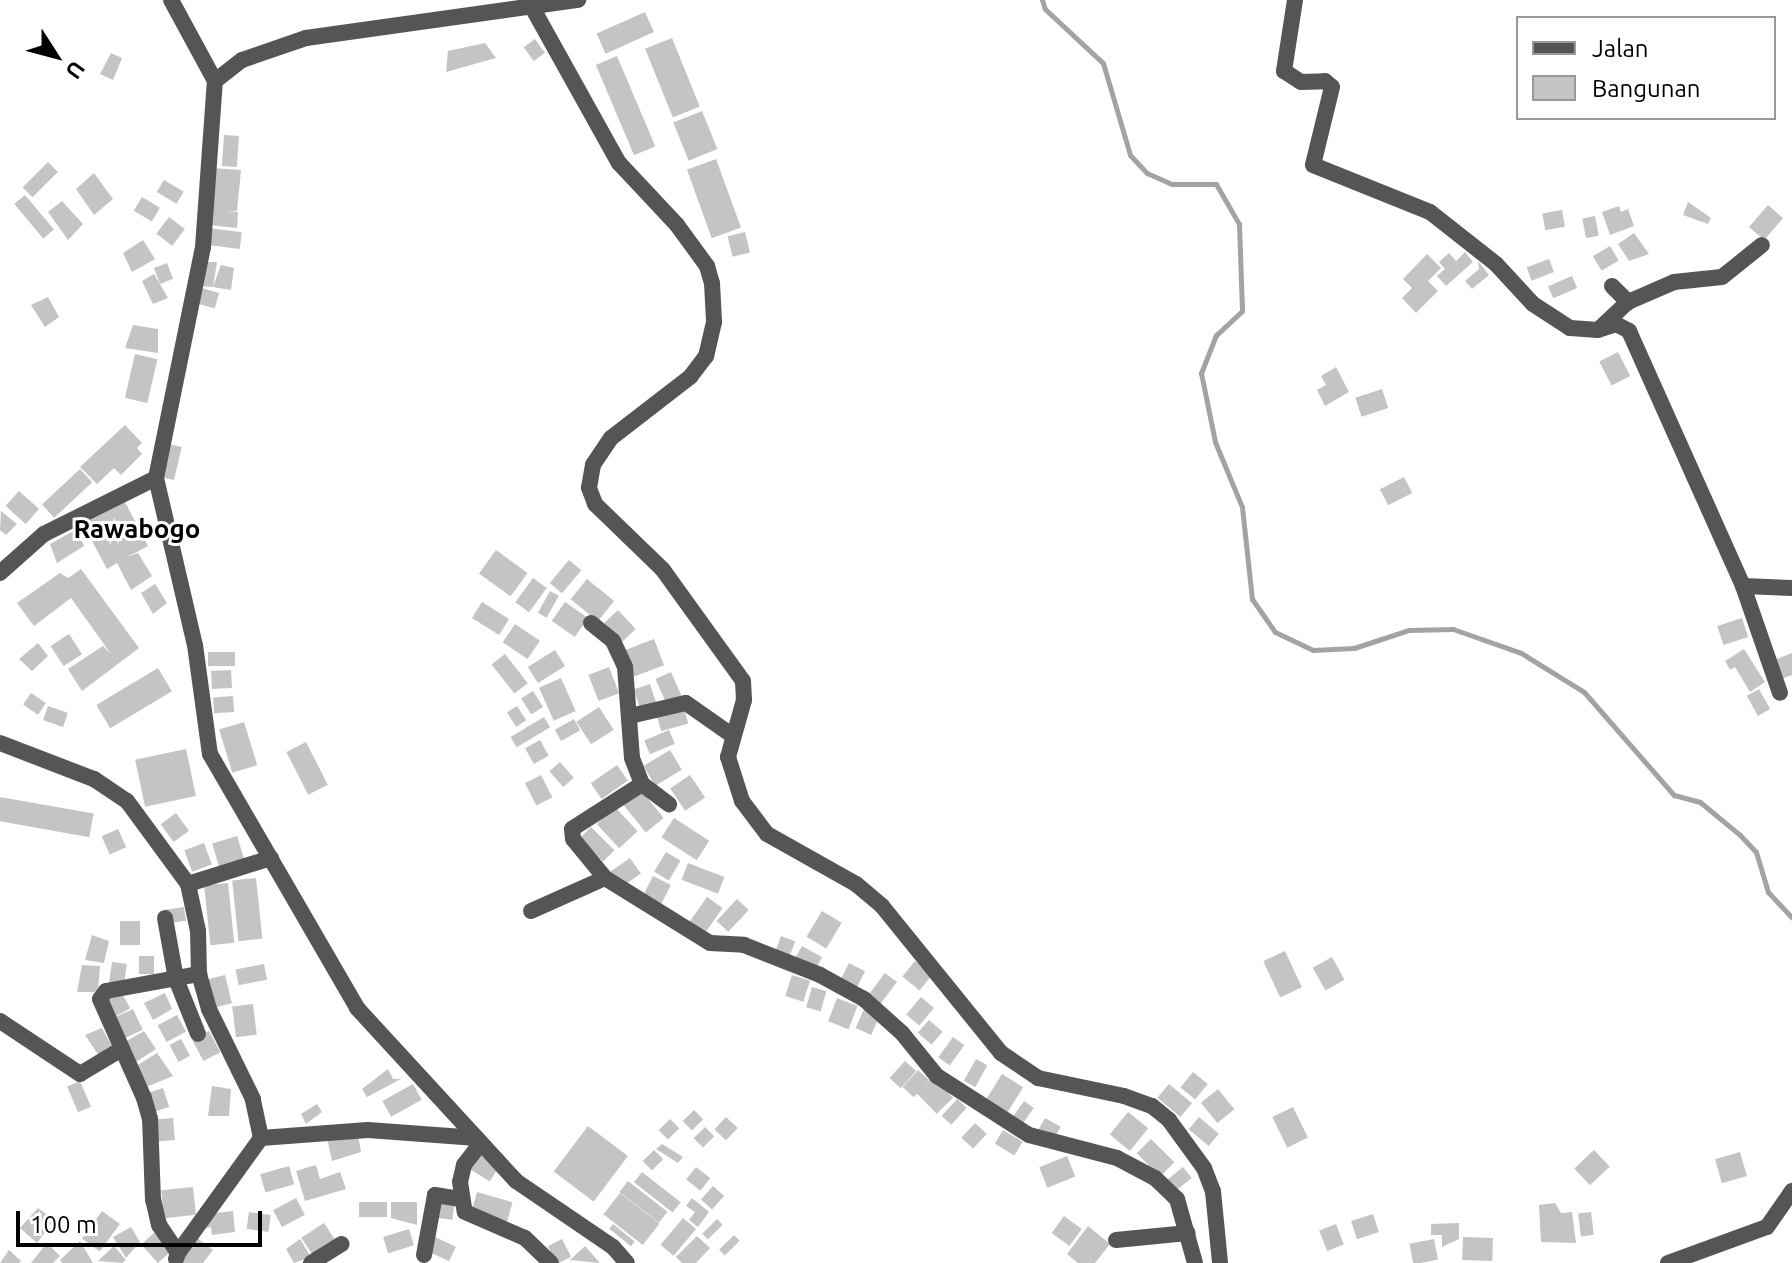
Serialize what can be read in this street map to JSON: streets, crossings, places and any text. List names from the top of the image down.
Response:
{
  "districts": ["Rawabogo"],
  "legend": ["Jalan", "Bangunan"],
  "scale_bar": "100 m",
  "north": "bottom right"
}
